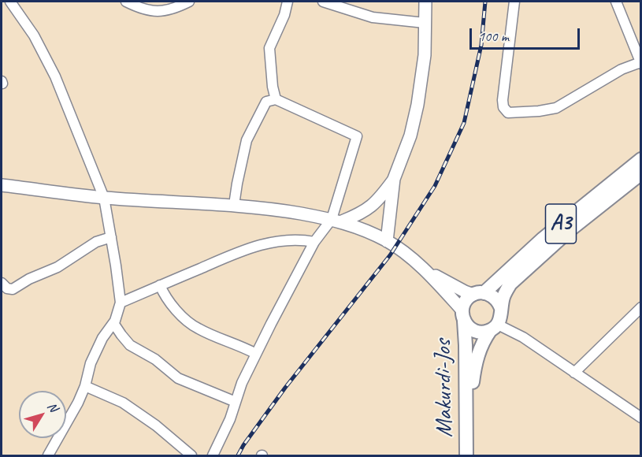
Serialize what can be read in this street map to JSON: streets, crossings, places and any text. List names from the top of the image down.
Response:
{
  "streets": {
    "highway": ["A3", "Makurdi-Jos"]
  },
  "crossings": [
    ["A3", "Makurdi-Jos"]
  ],
  "scale_bar": "100 m",
  "north": "top right"
}
